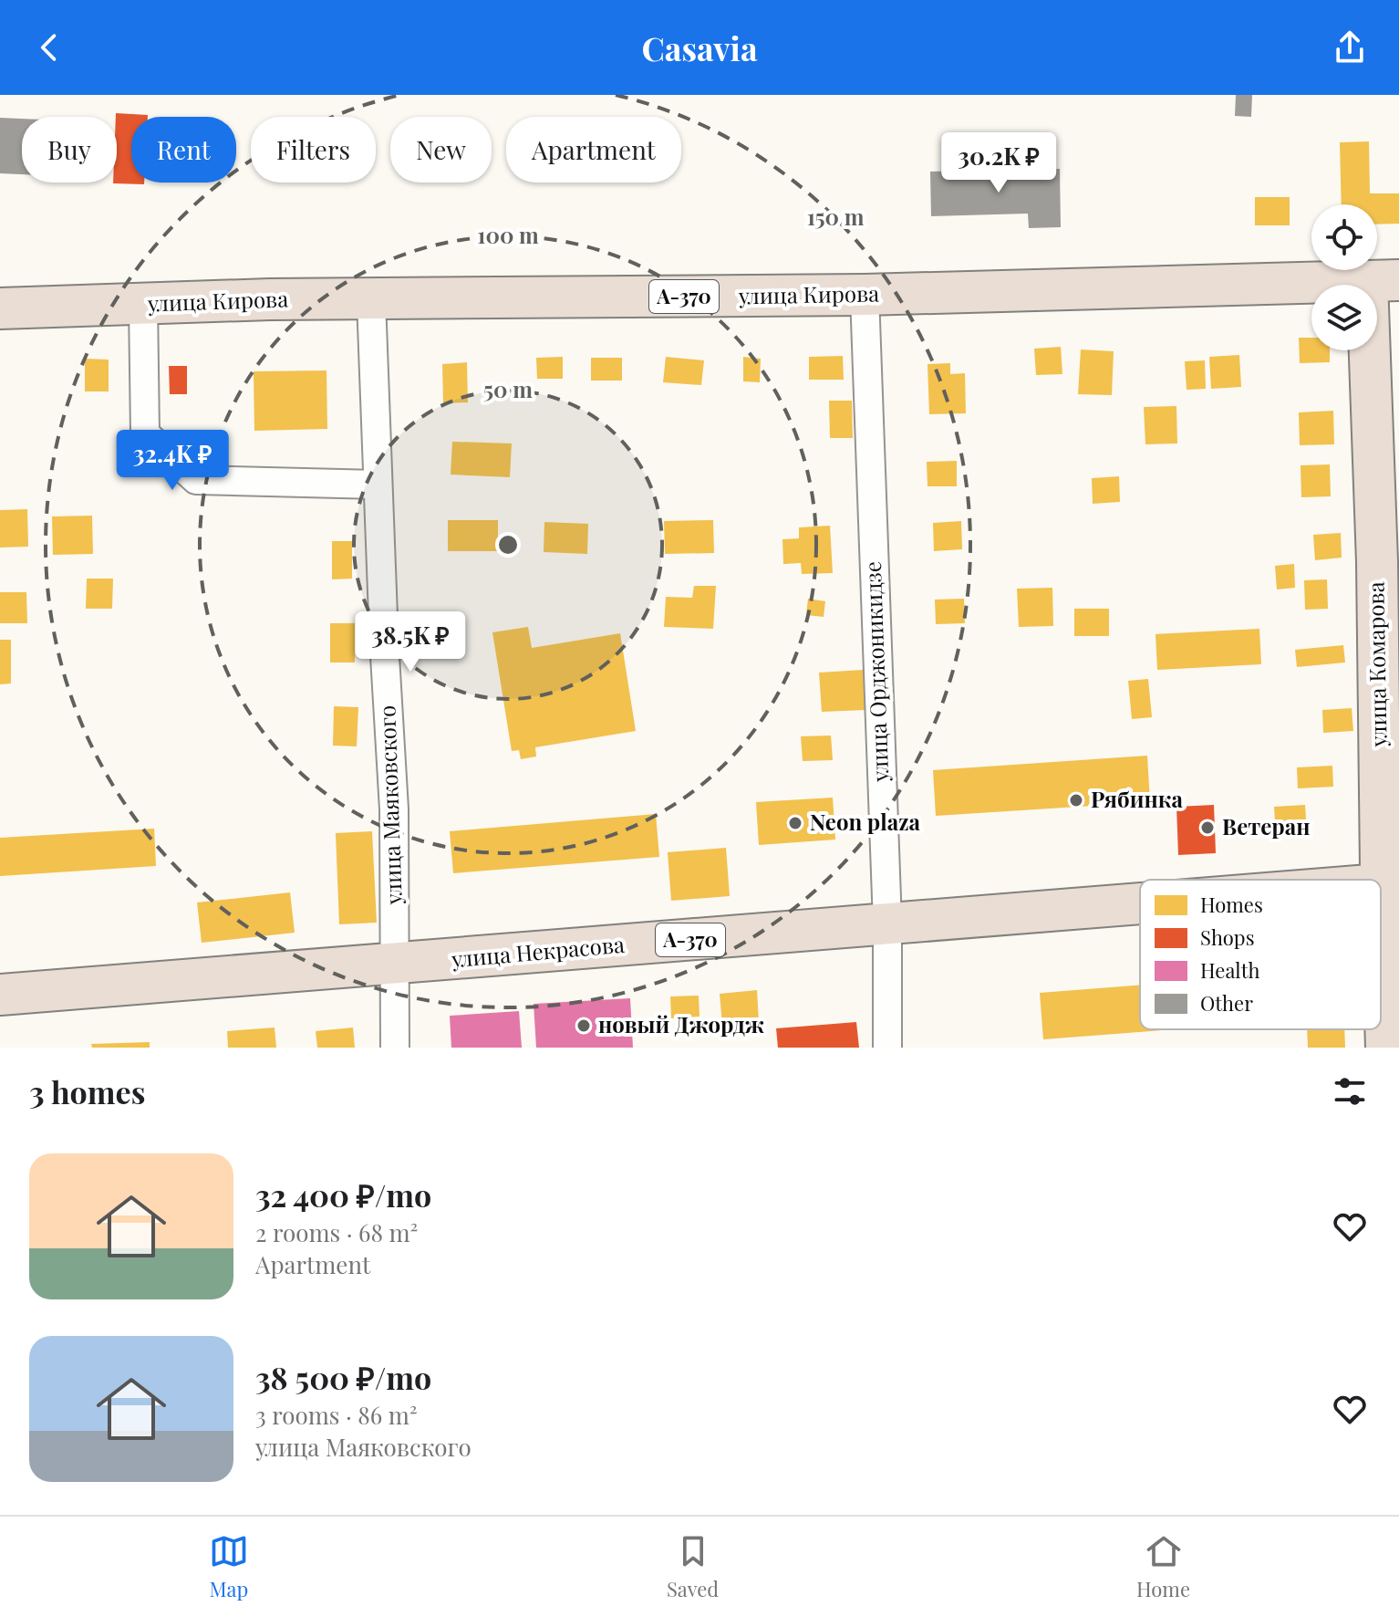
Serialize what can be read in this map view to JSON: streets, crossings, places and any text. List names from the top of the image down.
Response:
{
  "streets": {
    "highway": [
      "улица Кирова",
      "А-370",
      "улица Комарова",
      "улица Некрасова"
    ],
    "street": ["улица Орджоникидзе", "улица Маяковского"]
  },
  "crossings": [
    ["улица Кирова", "улица Комарова"],
    ["улица Кирова", "улица Орджоникидзе"],
    ["улица Кирова", "улица Маяковского"],
    ["улица Орджоникидзе", "улица Некрасова"],
    ["улица Маяковского", "улица Некрасова"]
  ],
  "places": [
    "Рябинка",
    "Neon plaza",
    "Ветеран",
    "новый Джордж"
  ],
  "legend": [
    "Homes",
    "Shops",
    "Health",
    "Other"
  ],
  "page": {
    "header": "Casavia",
    "chip": [
      "Buy",
      "Rent",
      "Filters",
      "New",
      "Apartment"
    ],
    "price": ["30.2K ₽", "32.4K ₽", "38.5K ₽"],
    "heading": "3 homes",
    "list": [
      {
        "name": "32 400 ₽/mo",
        "note": "2 rooms · 68 m² · Apartment"
      },
      {
        "name": "38 500 ₽/mo",
        "note": "3 rooms · 86 m² · улица Маяковского"
      }
    ],
    "tabs": ["Map", "Saved", "Home"]
  },
  "rings": ["150 m", "100 m", "50 m"]
}
